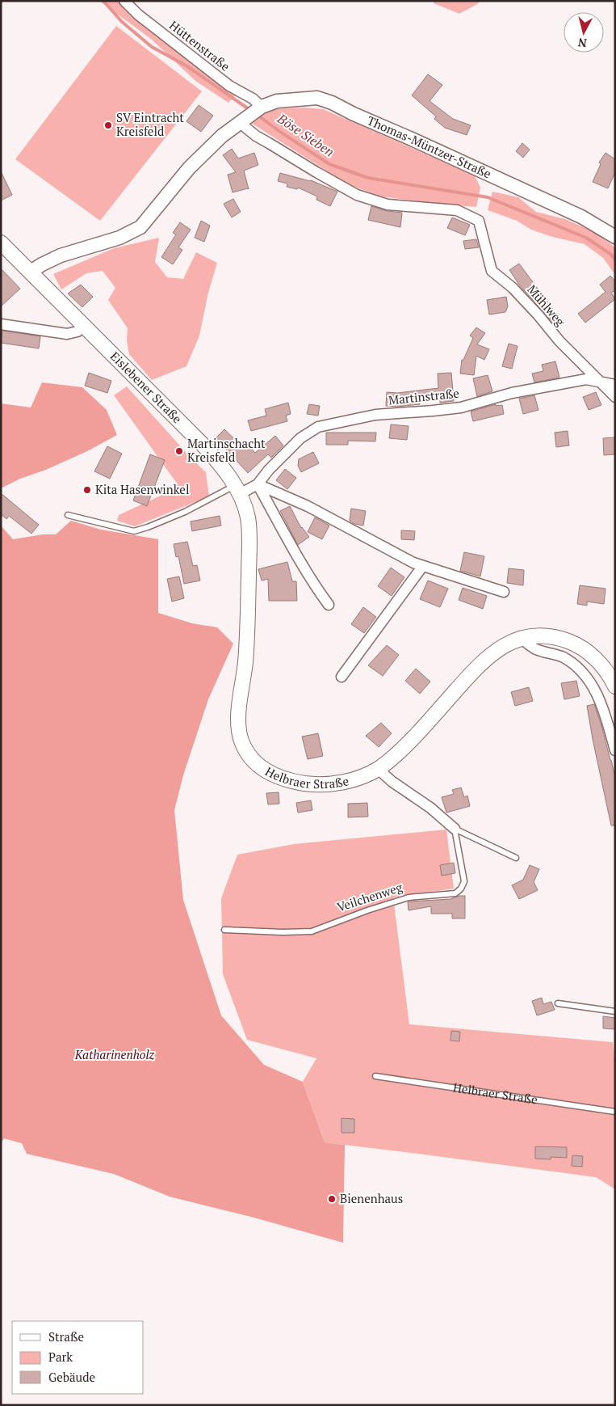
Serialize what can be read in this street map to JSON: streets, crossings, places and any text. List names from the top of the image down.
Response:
{
  "streets": {
    "main road": ["Eislebener Straße", "Helbraer Straße"],
    "street": [
      "Hüttenstraße",
      "Thomas-Müntzer-Straße",
      "Mühlweg",
      "Martinstraße"
    ],
    "lane": ["Veilchenweg"]
  },
  "crossings": [
    ["Hüttenstraße", "Thomas-Müntzer-Straße"],
    ["Hüttenstraße", "Mühlweg"],
    ["Thomas-Müntzer-Straße", "Mühlweg"],
    ["Thomas-Müntzer-Straße", "Eislebener Straße"],
    ["Mühlweg", "Martinstraße"],
    ["Eislebener Straße", "Martinstraße"],
    ["Eislebener Straße", "Helbraer Straße"]
  ],
  "water": ["Böse Sieben"],
  "parks": ["Katharinenholz"],
  "places": [
    "SV Eintracht Kreisfeld",
    "Martinschacht Kreisfeld",
    "Kita Hasenwinkel",
    "Bienenhaus"
  ],
  "legend": ["Straße", "Park", "Gebäude"],
  "north": "bottom"
}
